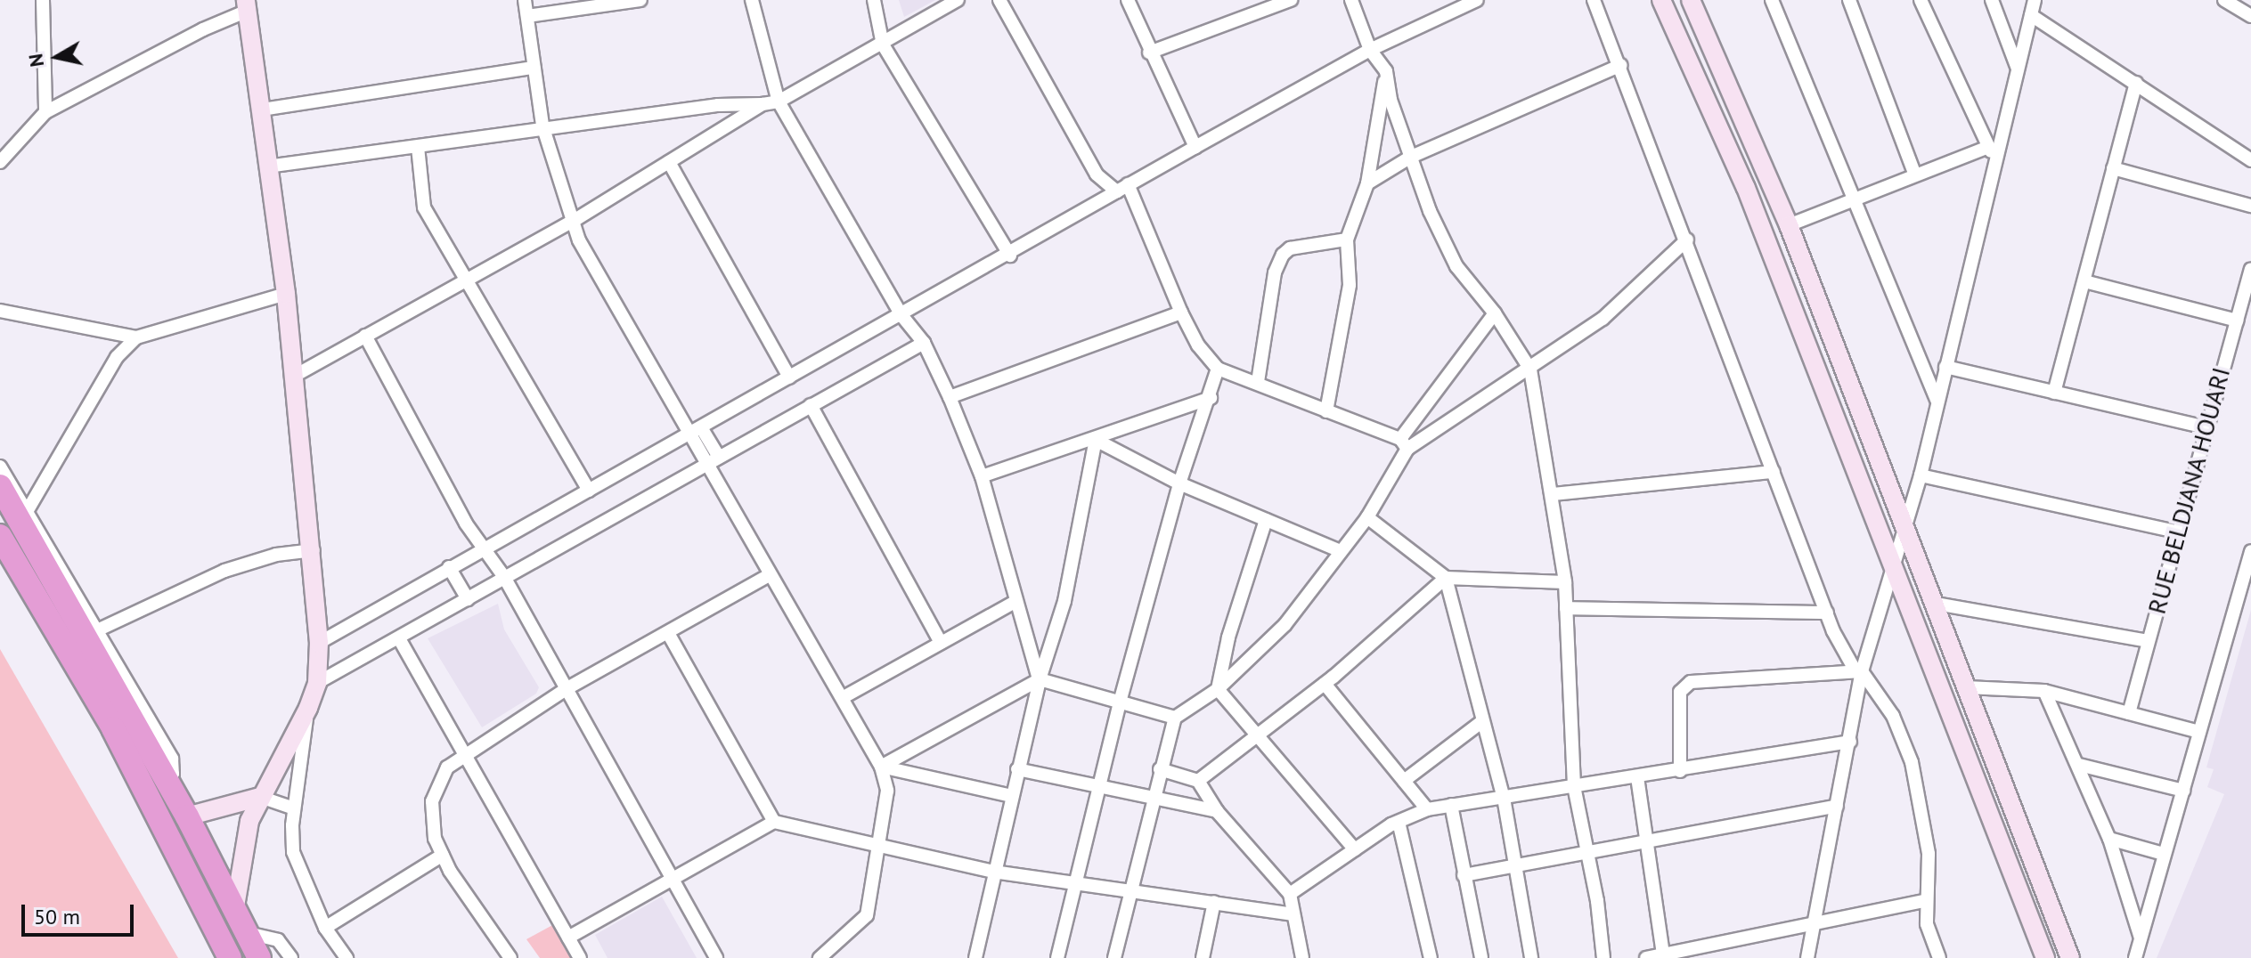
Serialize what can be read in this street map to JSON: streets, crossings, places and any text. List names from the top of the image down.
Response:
{
  "streets": {
    "street": ["RUE BELDJANA HOUARI"]
  },
  "scale_bar": "50 m",
  "north": "left"
}
